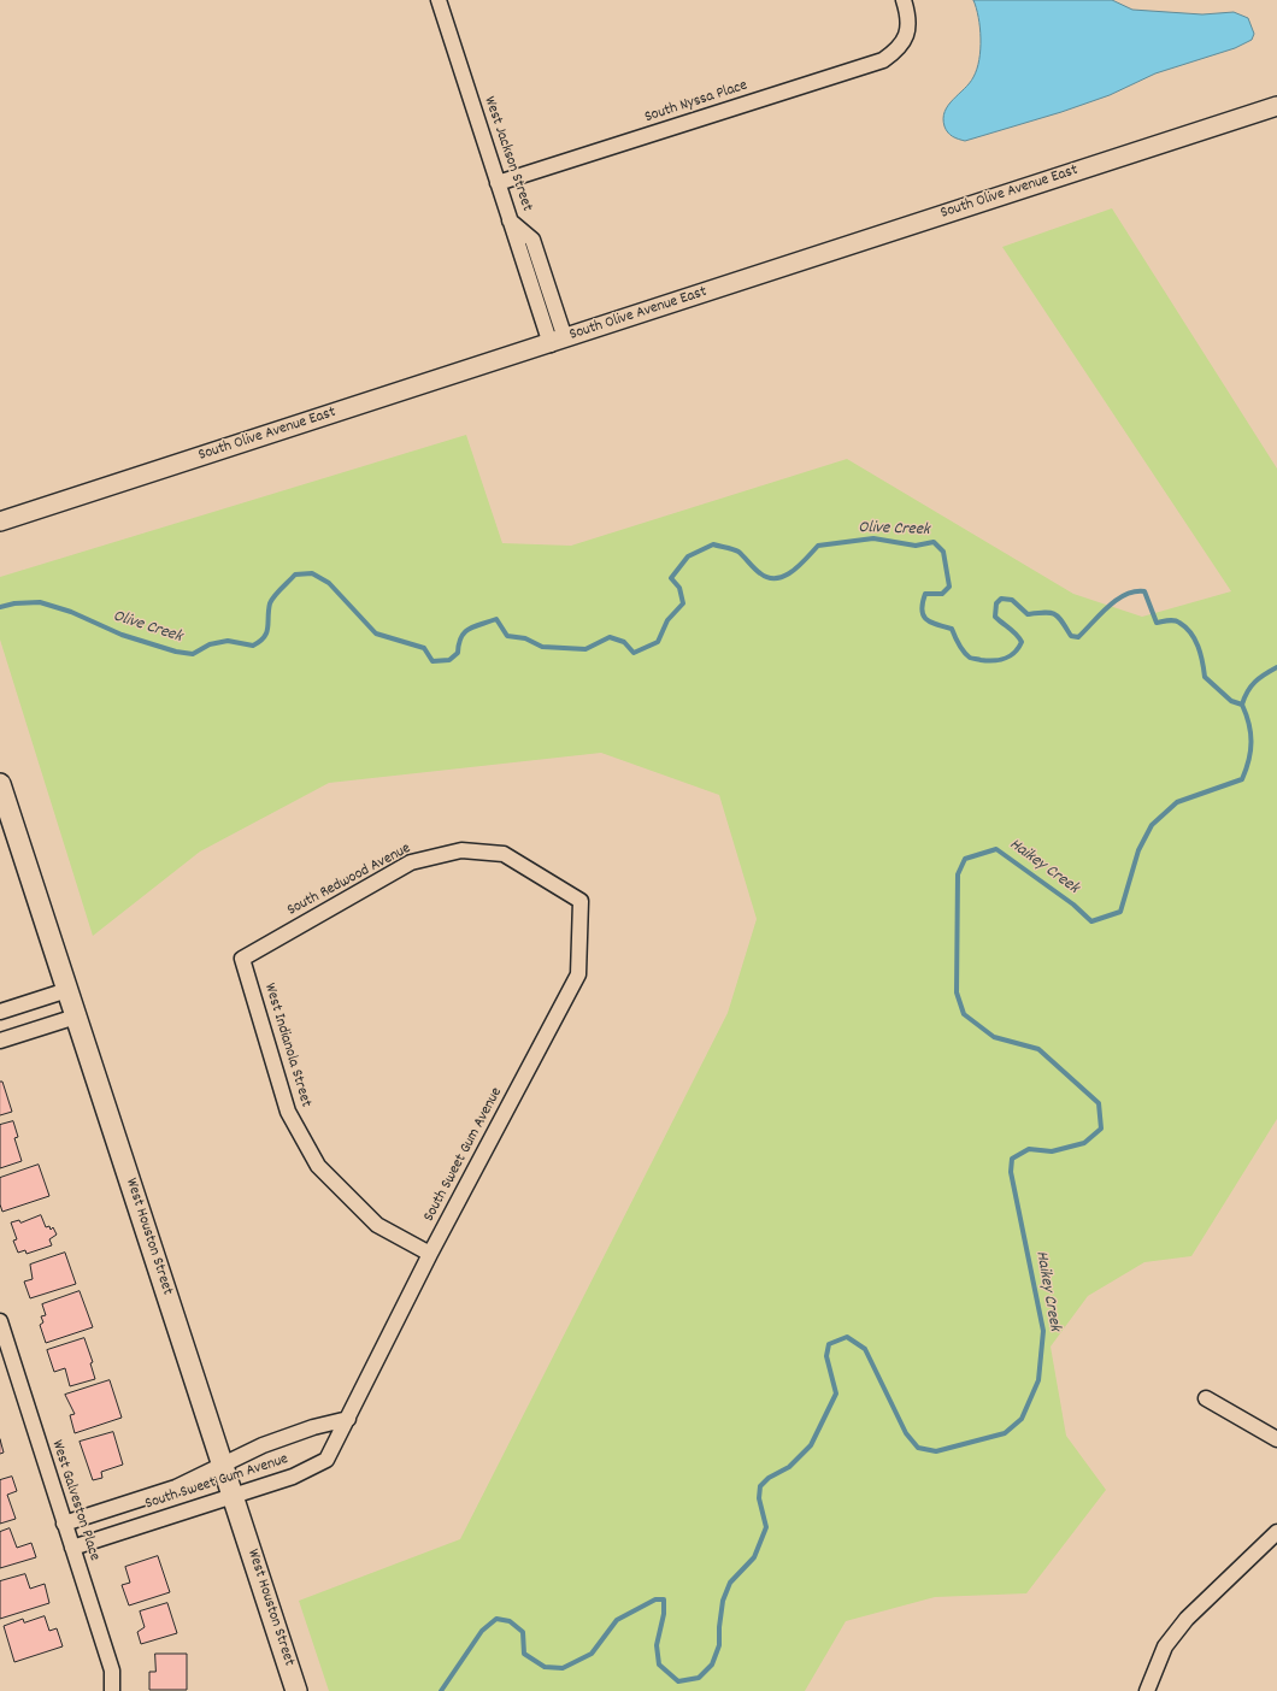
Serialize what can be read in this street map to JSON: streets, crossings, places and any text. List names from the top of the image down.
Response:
{
  "streets": {
    "main road": ["West Houston Street"],
    "street": [
      "South Nyssa Place",
      "West Jackson Street",
      "South Olive Avenue East",
      "South Redwood Avenue",
      "West Indianola Street",
      "South Sweet Gum Avenue",
      "West Galveston Place"
    ]
  },
  "crossings": [
    ["South Nyssa Place", "West Jackson Street"],
    ["West Jackson Street", "South Olive Avenue East"],
    ["South Redwood Avenue", "West Indianola Street"],
    ["South Redwood Avenue", "South Sweet Gum Avenue"],
    ["West Indianola Street", "South Sweet Gum Avenue"],
    ["South Sweet Gum Avenue", "West Houston Street"],
    ["South Sweet Gum Avenue", "West Galveston Place"]
  ],
  "water": ["Olive Creek", "Haikey Creek"]
}
